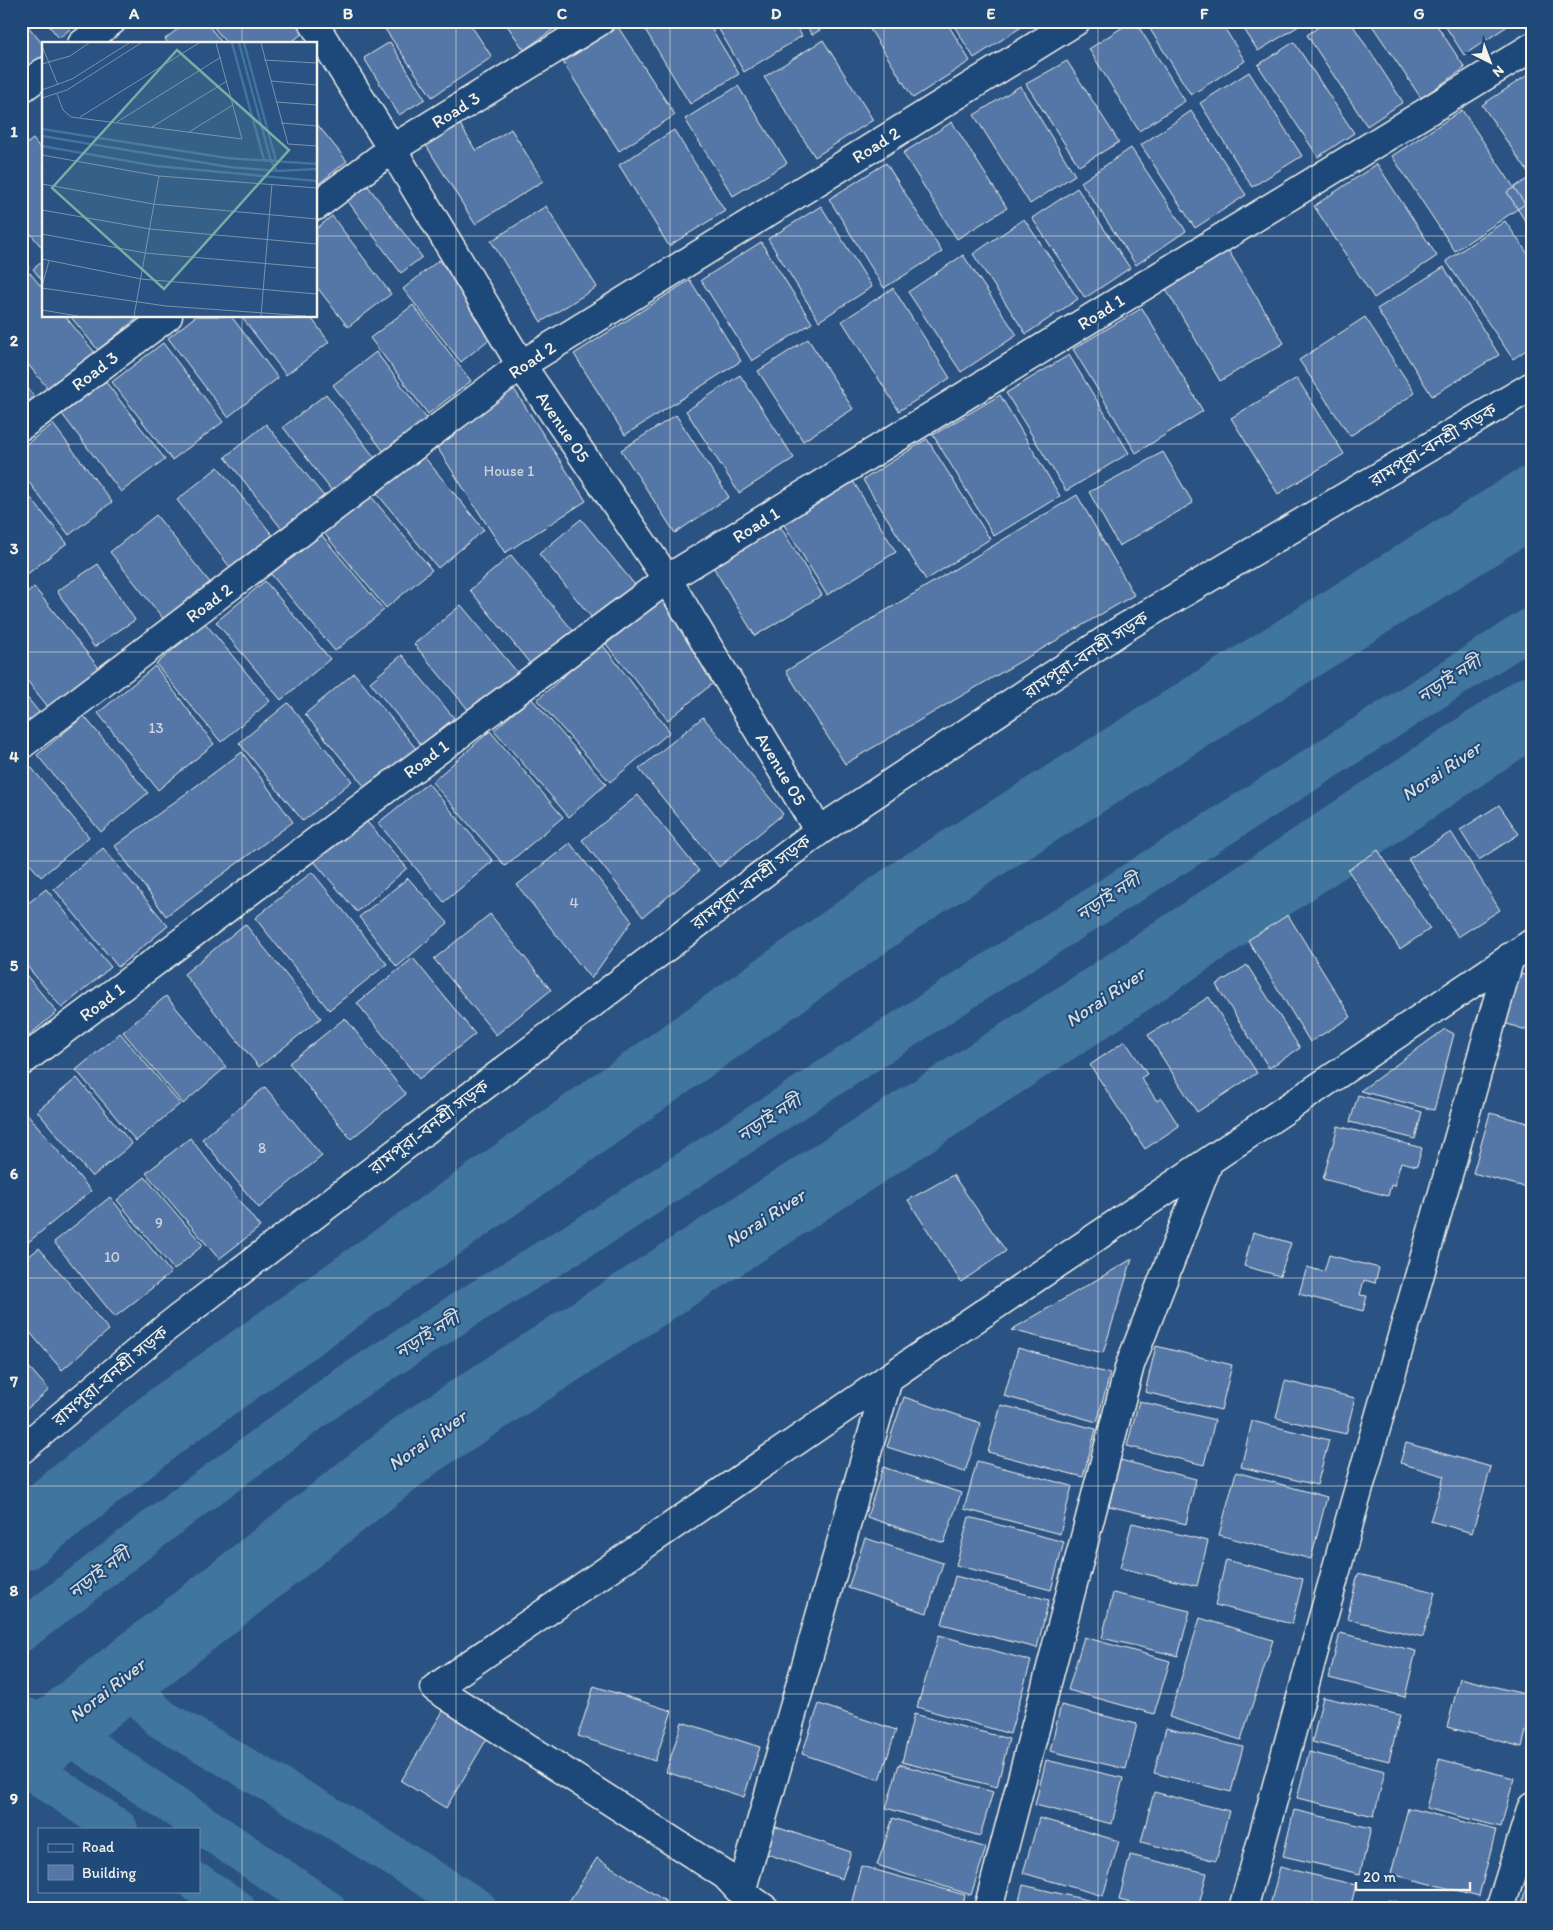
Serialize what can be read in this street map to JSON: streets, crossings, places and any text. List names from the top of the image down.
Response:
{
  "streets": {
    "street": [
      "Road 3",
      "Road 2",
      "Road 1",
      "Avenue 05",
      "রামপুরা-বনশ্রী সড়ক"
    ]
  },
  "crossings": [
    ["Road 3", "Avenue 05"],
    ["Road 2", "Avenue 05"],
    ["Road 1", "Avenue 05"],
    ["Avenue 05", "রামপুরা-বনশ্রী সড়ক"]
  ],
  "water": ["নড়াই নদী", "Norai River"],
  "house_numbers": [
    "House 1",
    "13",
    "4",
    "8",
    "9",
    "10"
  ],
  "legend": ["Road", "Building"],
  "scale_bar": "20 m",
  "north": "bottom right",
  "grid": {
    "columns": [
      "A",
      "B",
      "C",
      "D",
      "E",
      "F",
      "G"
    ],
    "rows": [
      "1",
      "2",
      "3",
      "4",
      "5",
      "6",
      "7",
      "8",
      "9"
    ]
  }
}
